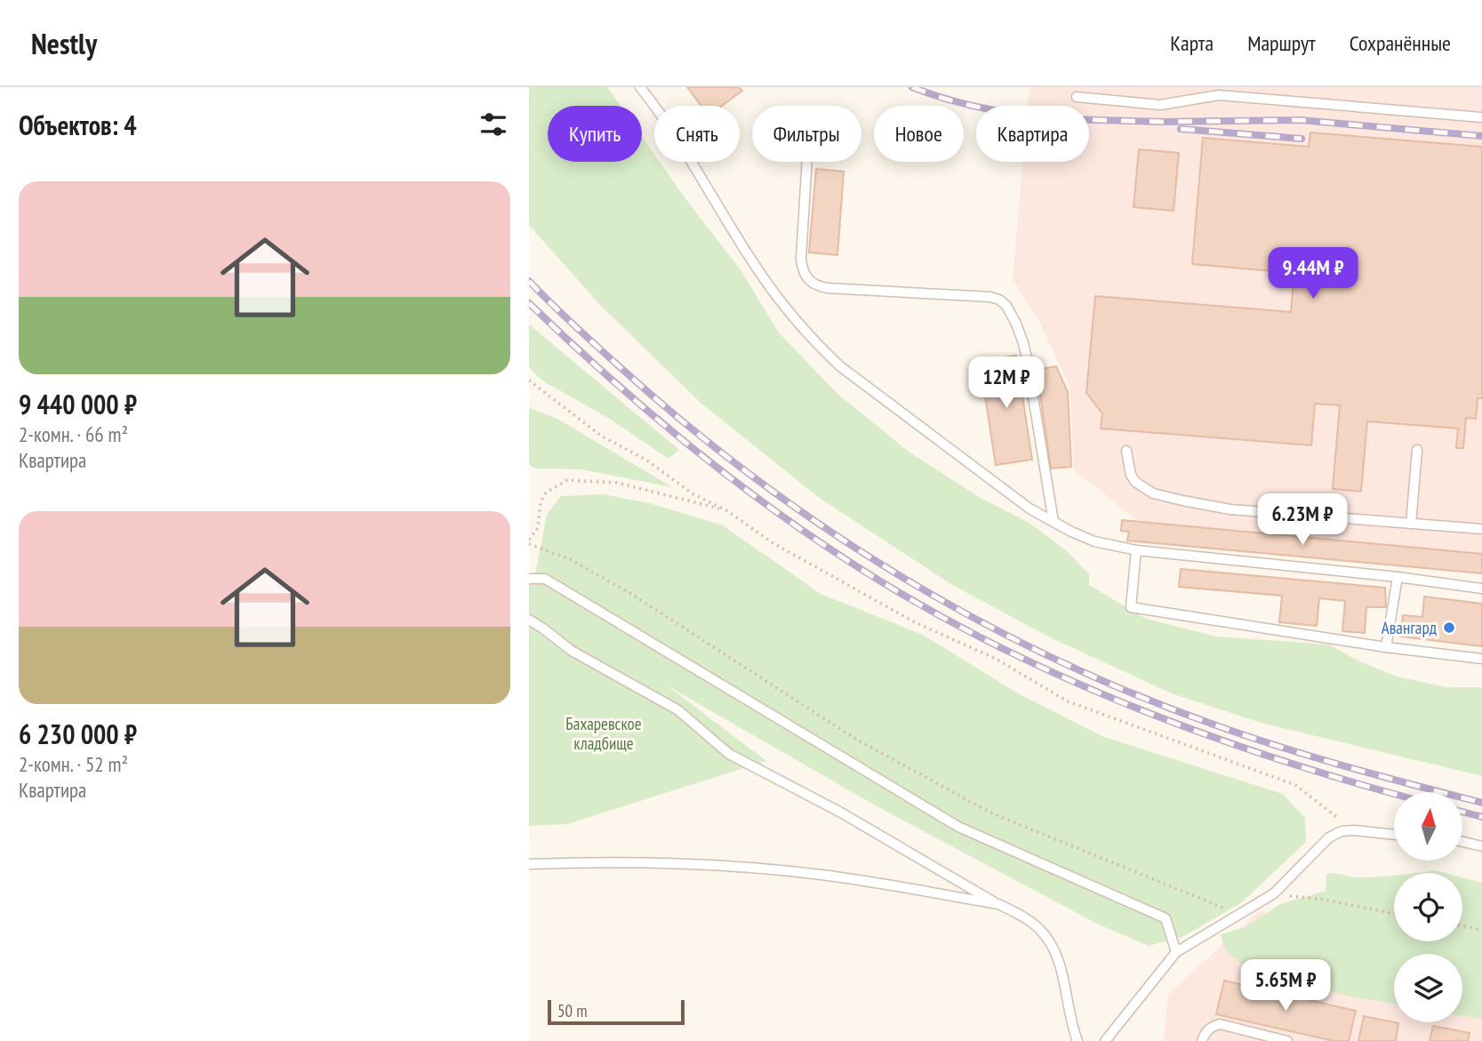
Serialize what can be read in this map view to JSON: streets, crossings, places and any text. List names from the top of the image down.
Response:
{
  "parks": ["Бахаревское кладбище"],
  "places": ["Авангард"],
  "scale_bar": "50 m",
  "north": "top",
  "page": {
    "header": "Nestly",
    "nav": ["Карта", "Маршрут", "Сохранённые"],
    "heading": "Объектов: 4",
    "chip": [
      "Купить",
      "Снять",
      "Фильтры",
      "Новое",
      "Квартира"
    ],
    "list": [
      {
        "name": "9 440 000 ₽",
        "note": "2-комн. · 66 m² · Квартира"
      },
      {
        "name": "6 230 000 ₽",
        "note": "2-комн. · 52 m² · Квартира"
      }
    ],
    "price": [
      "9.44M ₽",
      "12M ₽",
      "6.23M ₽",
      "5.65M ₽"
    ],
    "scale": "50 m"
  }
}
